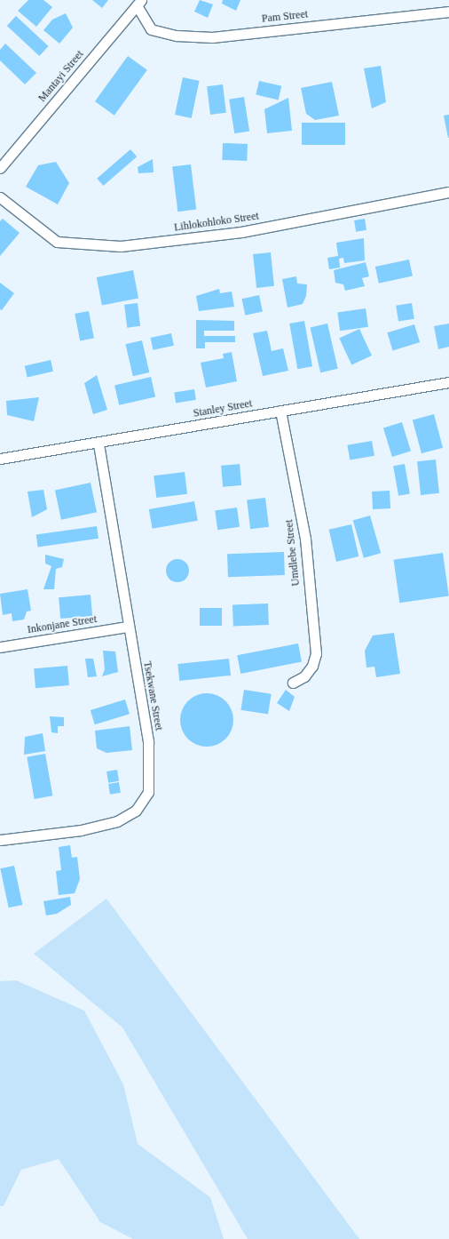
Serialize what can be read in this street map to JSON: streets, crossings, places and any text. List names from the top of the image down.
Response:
{
  "streets": {
    "street": [
      "Pam Street",
      "Mantayi Street",
      "Lihlokohloko Street",
      "Stanley Street",
      "Umdlebe Street",
      "Inkonjane Street",
      "Tsekwane Street"
    ]
  },
  "crossings": [
    ["Pam Street", "Mantayi Street"],
    ["Stanley Street", "Umdlebe Street"],
    ["Stanley Street", "Tsekwane Street"],
    ["Inkonjane Street", "Tsekwane Street"]
  ]
}
